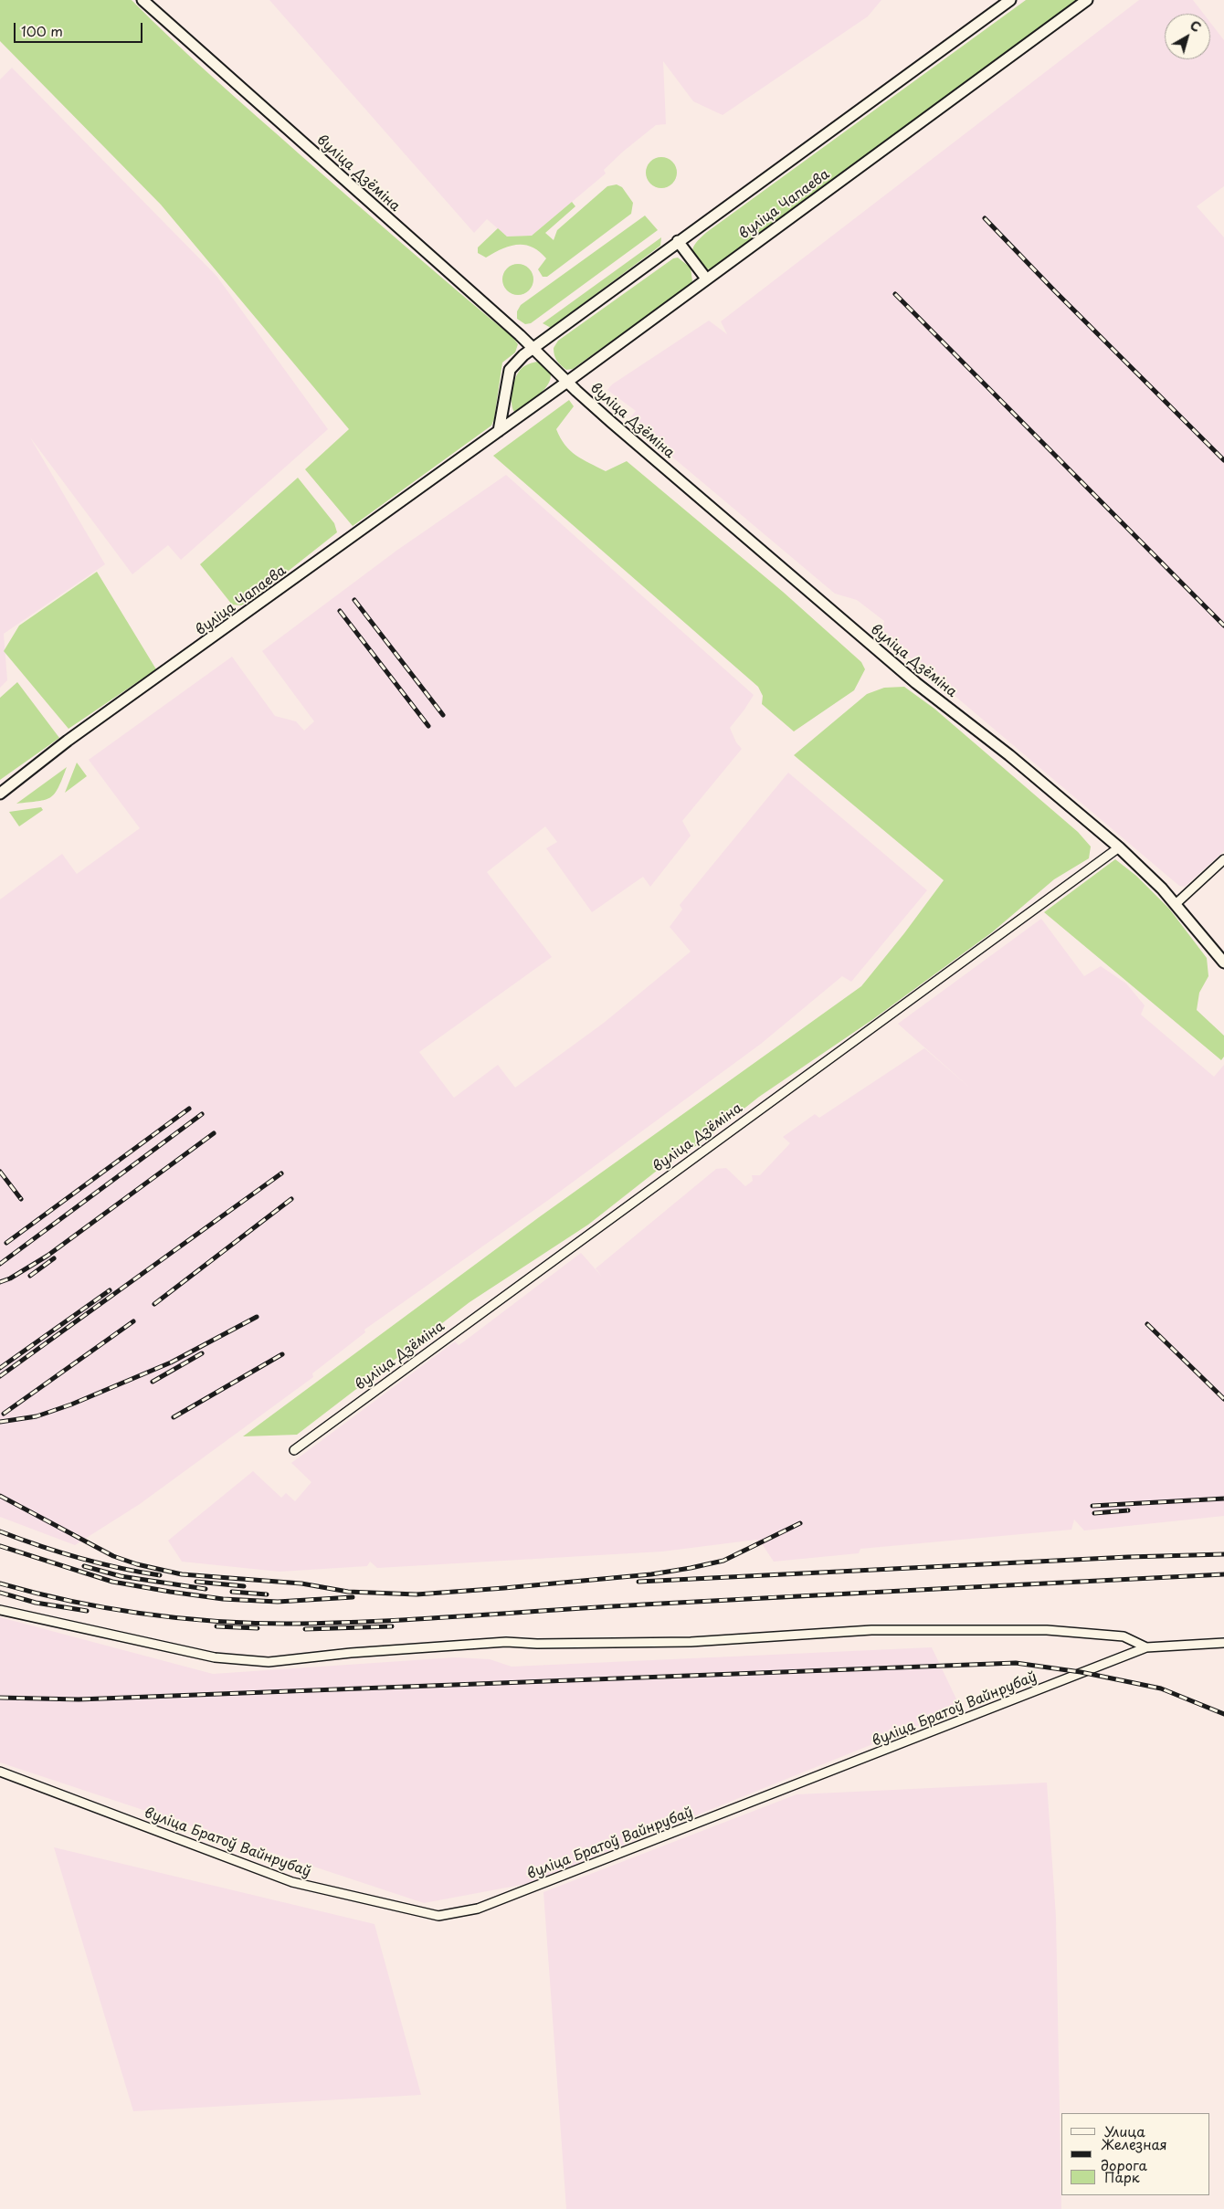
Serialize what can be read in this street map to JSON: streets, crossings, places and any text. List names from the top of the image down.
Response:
{
  "streets": {
    "main road": ["вуліца Дзёміна", "вуліца Чапаева"],
    "street": ["вуліца Братоў Вайнрубаў"]
  },
  "crossings": [
    ["вуліца Дзёміна", "вуліца Чапаева"]
  ],
  "legend": ["Улица", "Железная дорога", "Парк"],
  "scale_bar": "100 m",
  "north": "top right"
}
